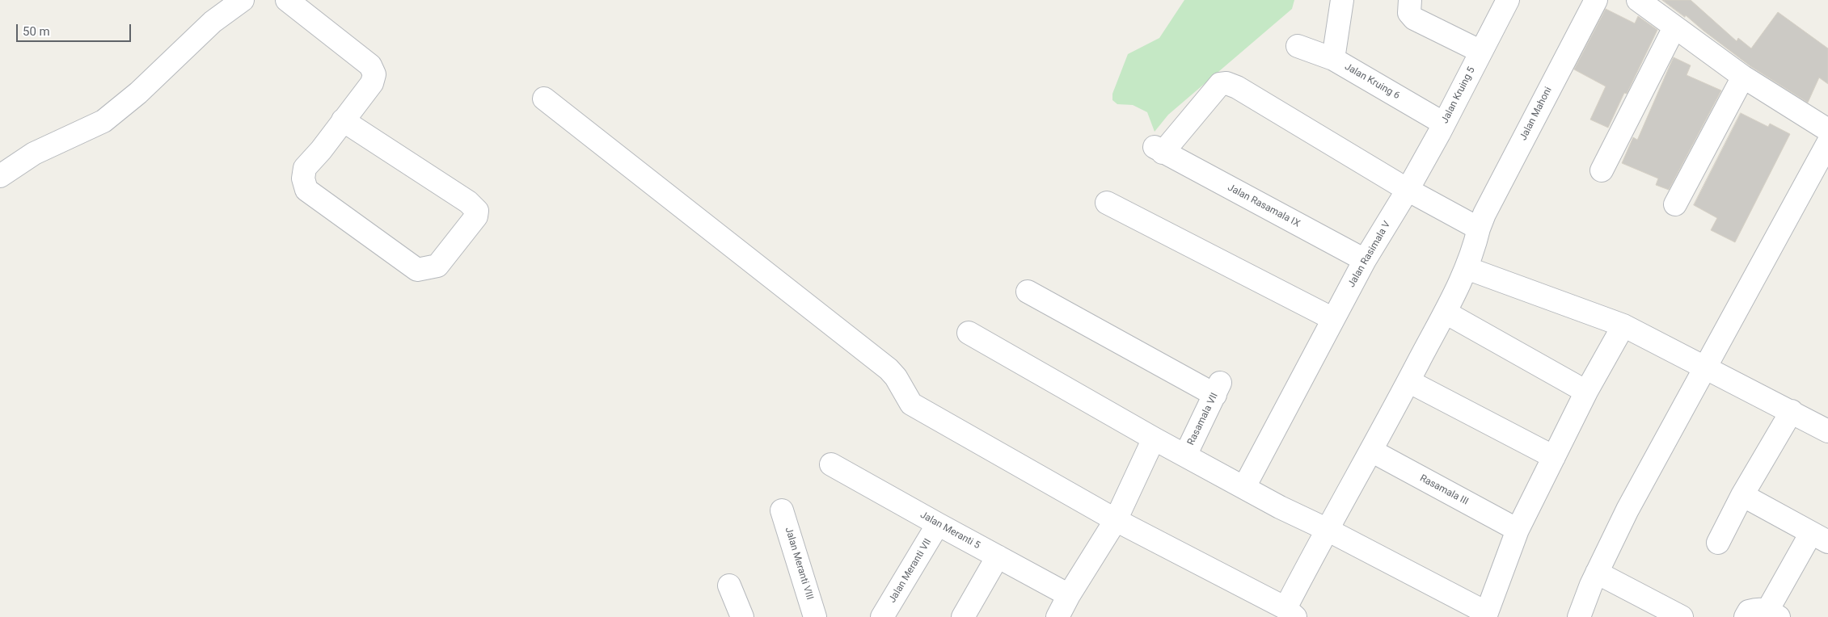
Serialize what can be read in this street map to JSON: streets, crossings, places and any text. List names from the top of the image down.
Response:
{
  "streets": {
    "street": [
      "Jalan Kruing 6",
      "Jalan Kruing 5",
      "Jalan Mahoni",
      "Jalan Rasamala IX",
      "Jalan Rasimala V",
      "Rasamala VII",
      "Rasamala III",
      "Jalan Meranti 5",
      "Jalan Meranti VIII",
      "Jalan Meranti VII"
    ]
  },
  "crossings": [
    ["Jalan Kruing 6", "Jalan Kruing 5"],
    ["Jalan Kruing 5", "Jalan Rasamala IX"],
    ["Jalan Kruing 5", "Jalan Rasimala V"],
    ["Jalan Mahoni", "Jalan Rasamala IX"],
    ["Jalan Mahoni", "Rasamala III"],
    ["Jalan Rasamala IX", "Jalan Rasimala V"],
    ["Jalan Meranti 5", "Jalan Meranti VII"]
  ],
  "scale_bar": "50 m"
}
